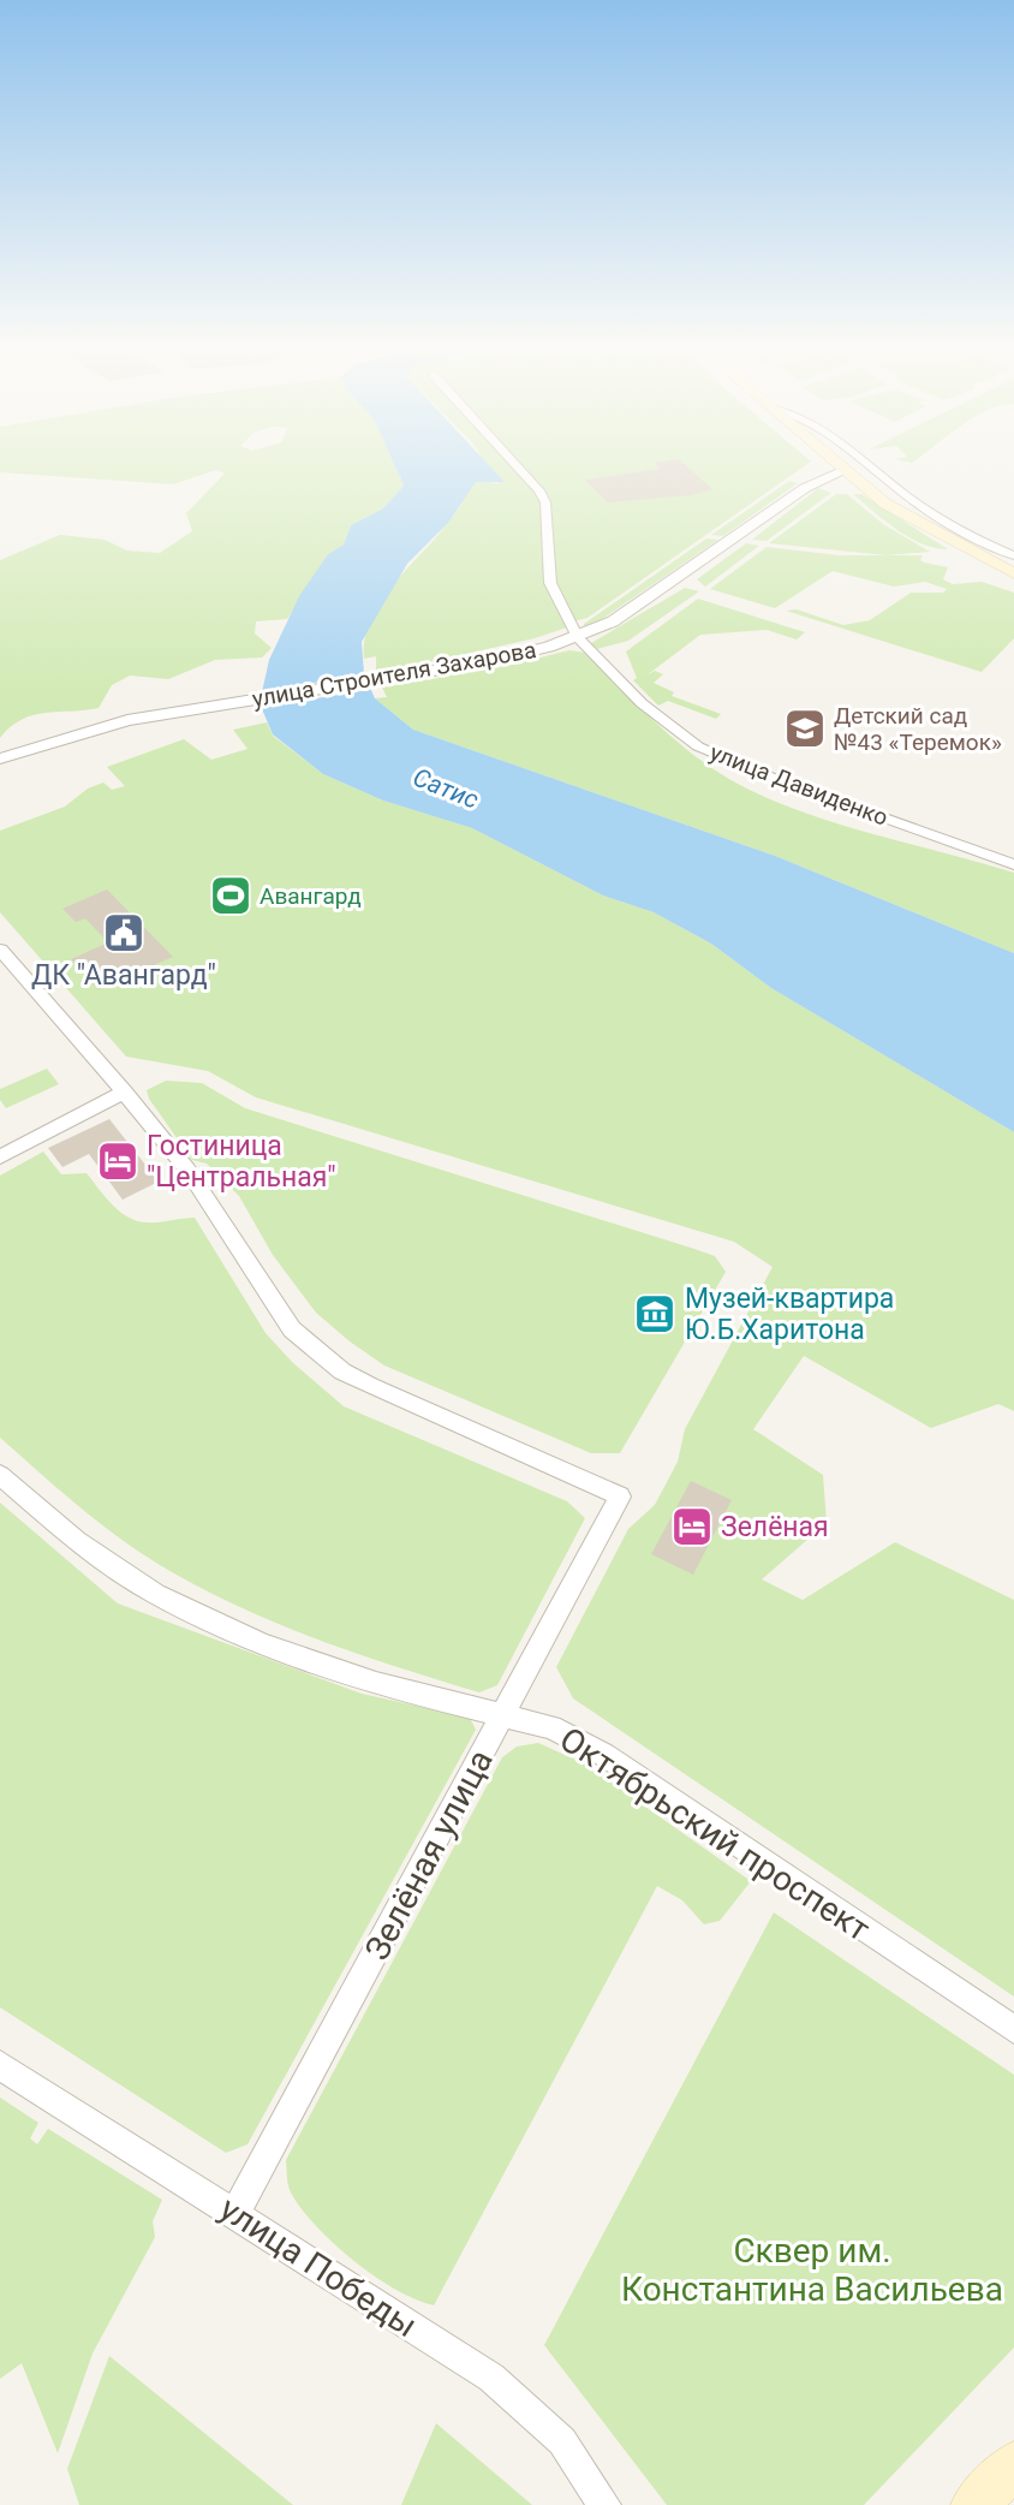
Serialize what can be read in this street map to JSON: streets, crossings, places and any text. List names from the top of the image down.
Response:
{
  "streets": {
    "street": [
      "улица Строителя Захарова",
      "улица Давиденко",
      "Октябрьский проспект",
      "Зелёная улица",
      "улица Победы"
    ]
  },
  "crossings": [
    ["улица Строителя Захарова", "улица Давиденко"],
    ["Октябрьский проспект", "Зелёная улица"],
    ["Зелёная улица", "улица Победы"]
  ],
  "water": ["Сатис"],
  "parks": ["Сквер им. Константина Васильева"],
  "places": {
    "school or university": ["Детский сад №43 «Теремок»"],
    "sports": ["Авангард"],
    "public building": ["ДК \"Авангард\""],
    "hotel": ["Гостиница \"Центральная\"", "Зелёная"],
    "museum": ["Музей-квартира Ю.Б.Харитона"]
  }
}
